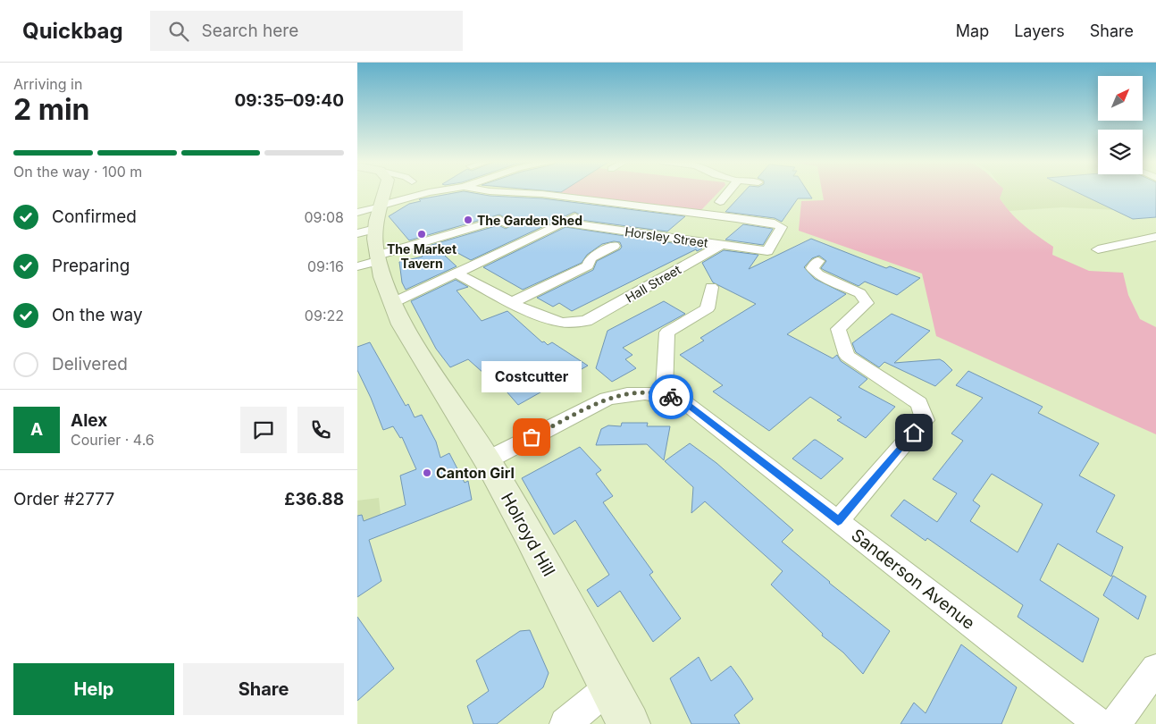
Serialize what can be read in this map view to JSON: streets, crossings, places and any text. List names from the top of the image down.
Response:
{
  "streets": {
    "main road": ["Holroyd Hill"],
    "street": ["Horsley Street", "Hall Street", "Sanderson Avenue"]
  },
  "crossings": [
    ["Horsley Street", "Hall Street"],
    ["Holroyd Hill", "Sanderson Avenue"]
  ],
  "places": [
    "The Garden Shed",
    "The Market Tavern",
    "Costcutter",
    "Canton Girl"
  ],
  "north": "top right",
  "page": {
    "header": "Quickbag",
    "search": "Search here",
    "nav": ["Map", "Layers", "Share"],
    "heading": ["2 min", "Arriving in", "09:35–09:40"],
    "panel": [
      "Alex",
      "Courier · 4.6",
      "Order #2777",
      "£36.88"
    ],
    "bar": "On the way · 100 m",
    "list": [
      ["Confirmed", "09:08"],
      ["Preparing", "09:16"],
      ["On the way", "09:22"],
      "Delivered"
    ],
    "bubble": "Costcutter",
    "round": "A",
    "buttons": ["Help", "Share"]
  }
}
